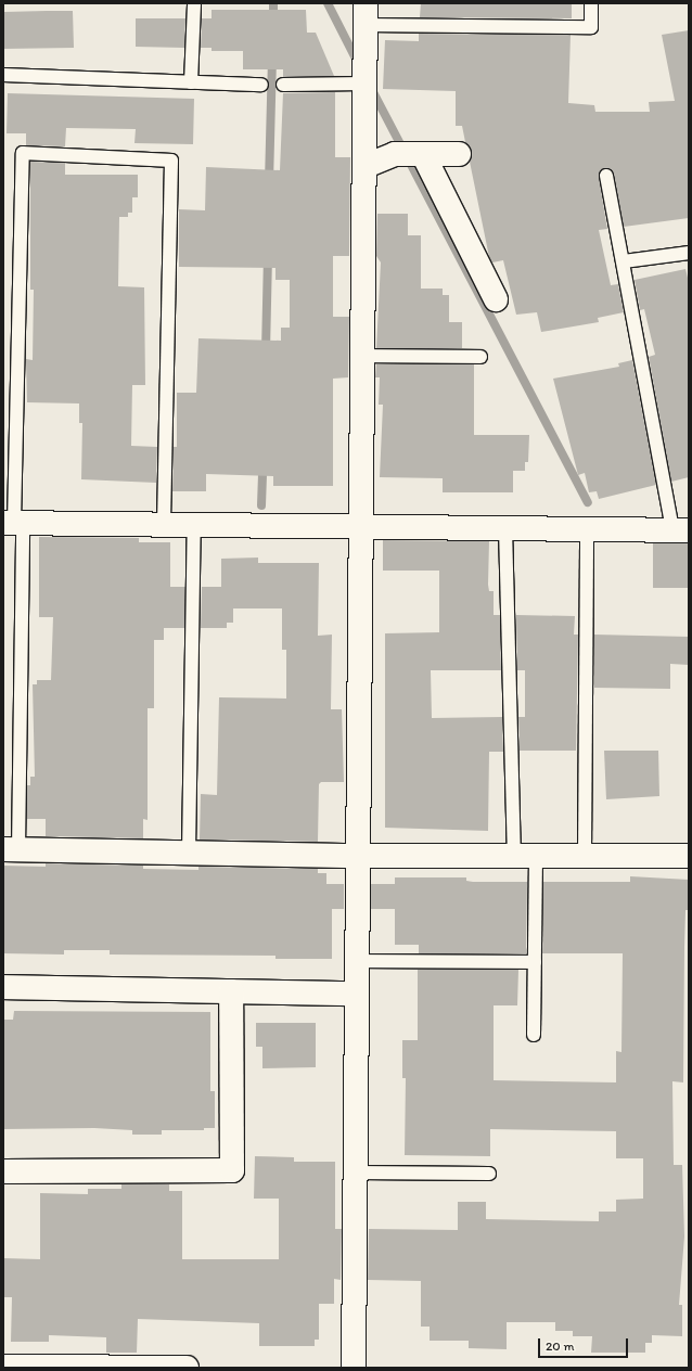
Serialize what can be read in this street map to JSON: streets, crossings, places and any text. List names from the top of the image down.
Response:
{
  "scale_bar": "20 m"
}
